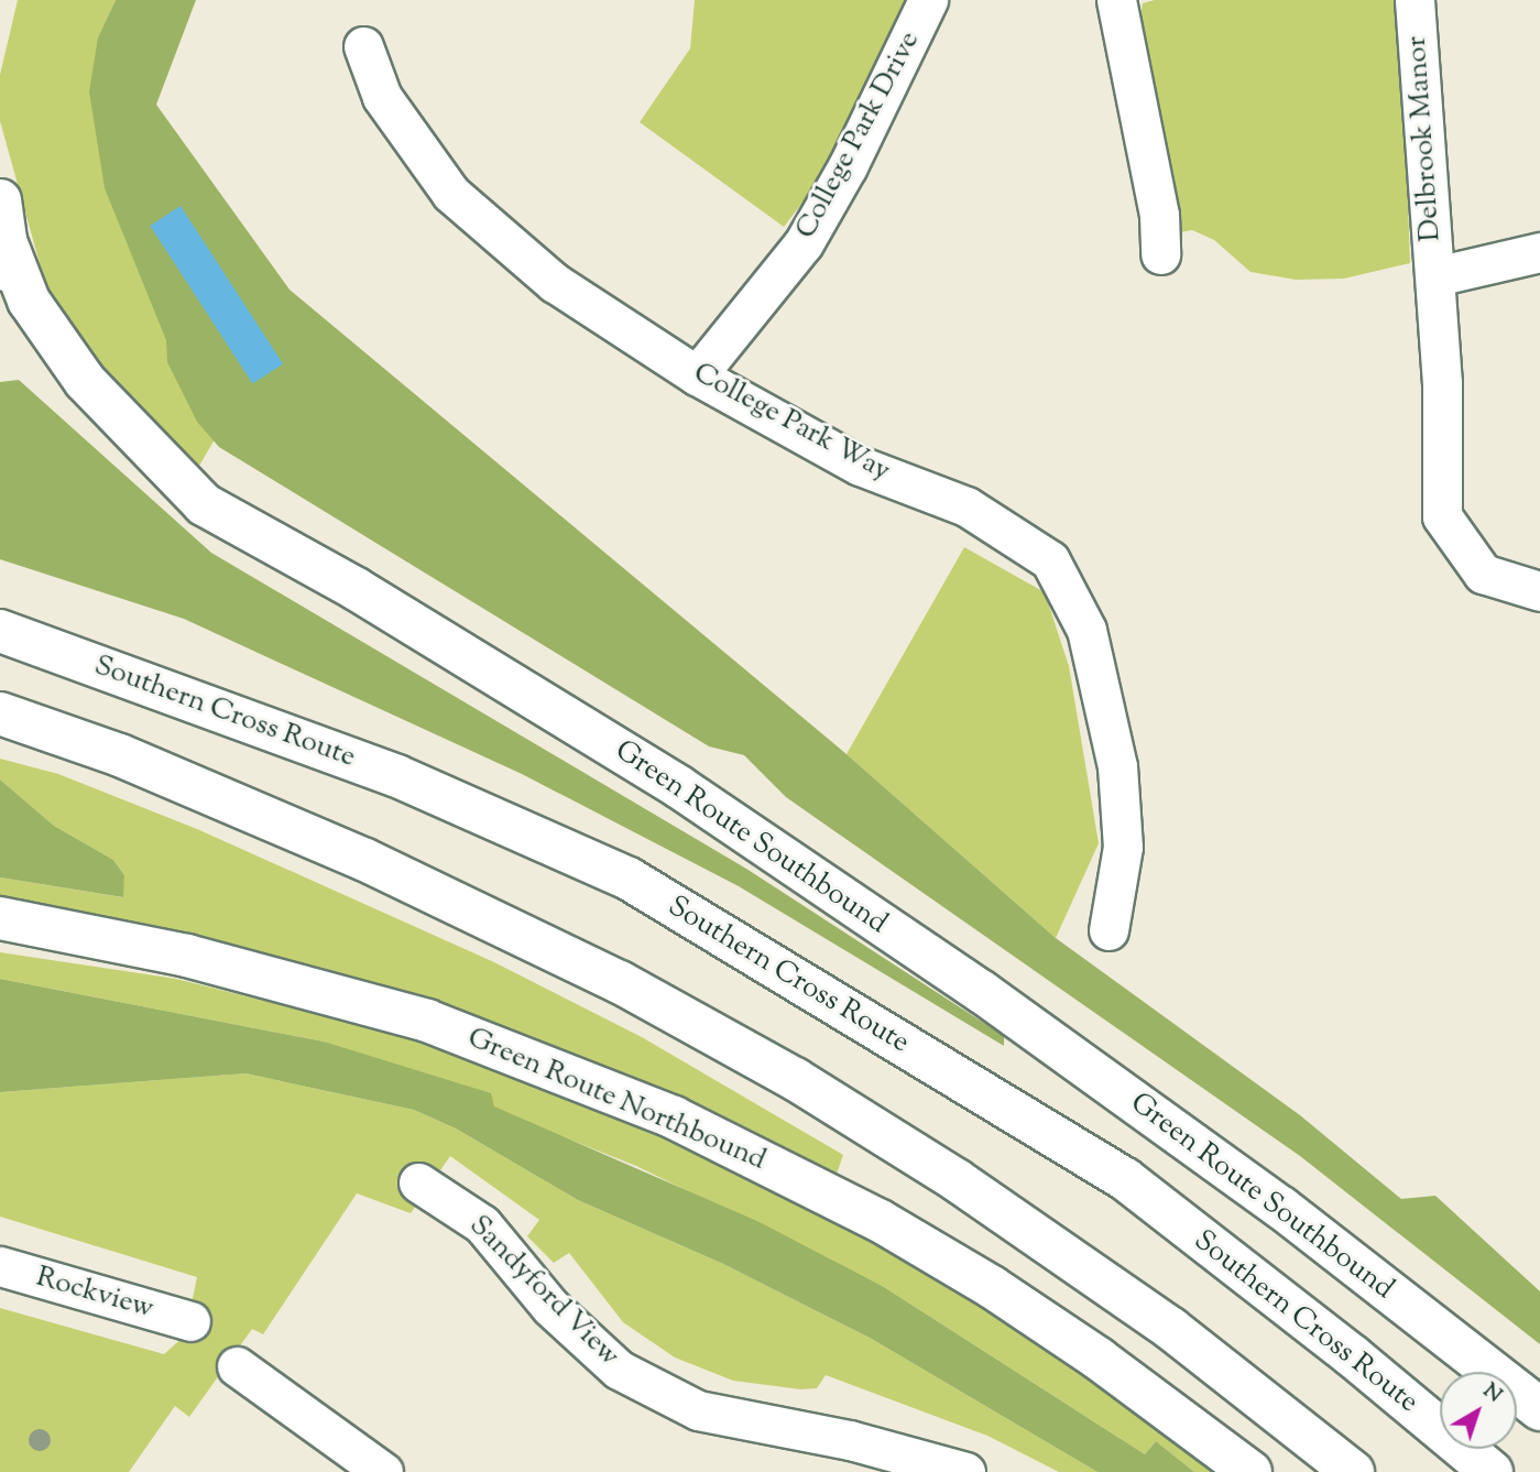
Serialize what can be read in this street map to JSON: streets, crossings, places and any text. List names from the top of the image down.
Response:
{
  "streets": {
    "main road": ["Southern Cross Route", "Green Route Southbound", "Green Route Northbound"],
    "street": [
      "College Park Drive",
      "Delbrook Manor",
      "College Park Way",
      "Sandyford View",
      "Rockview"
    ]
  },
  "crossings": [
    ["College Park Drive", "College Park Way"]
  ],
  "north": "top right"
}
